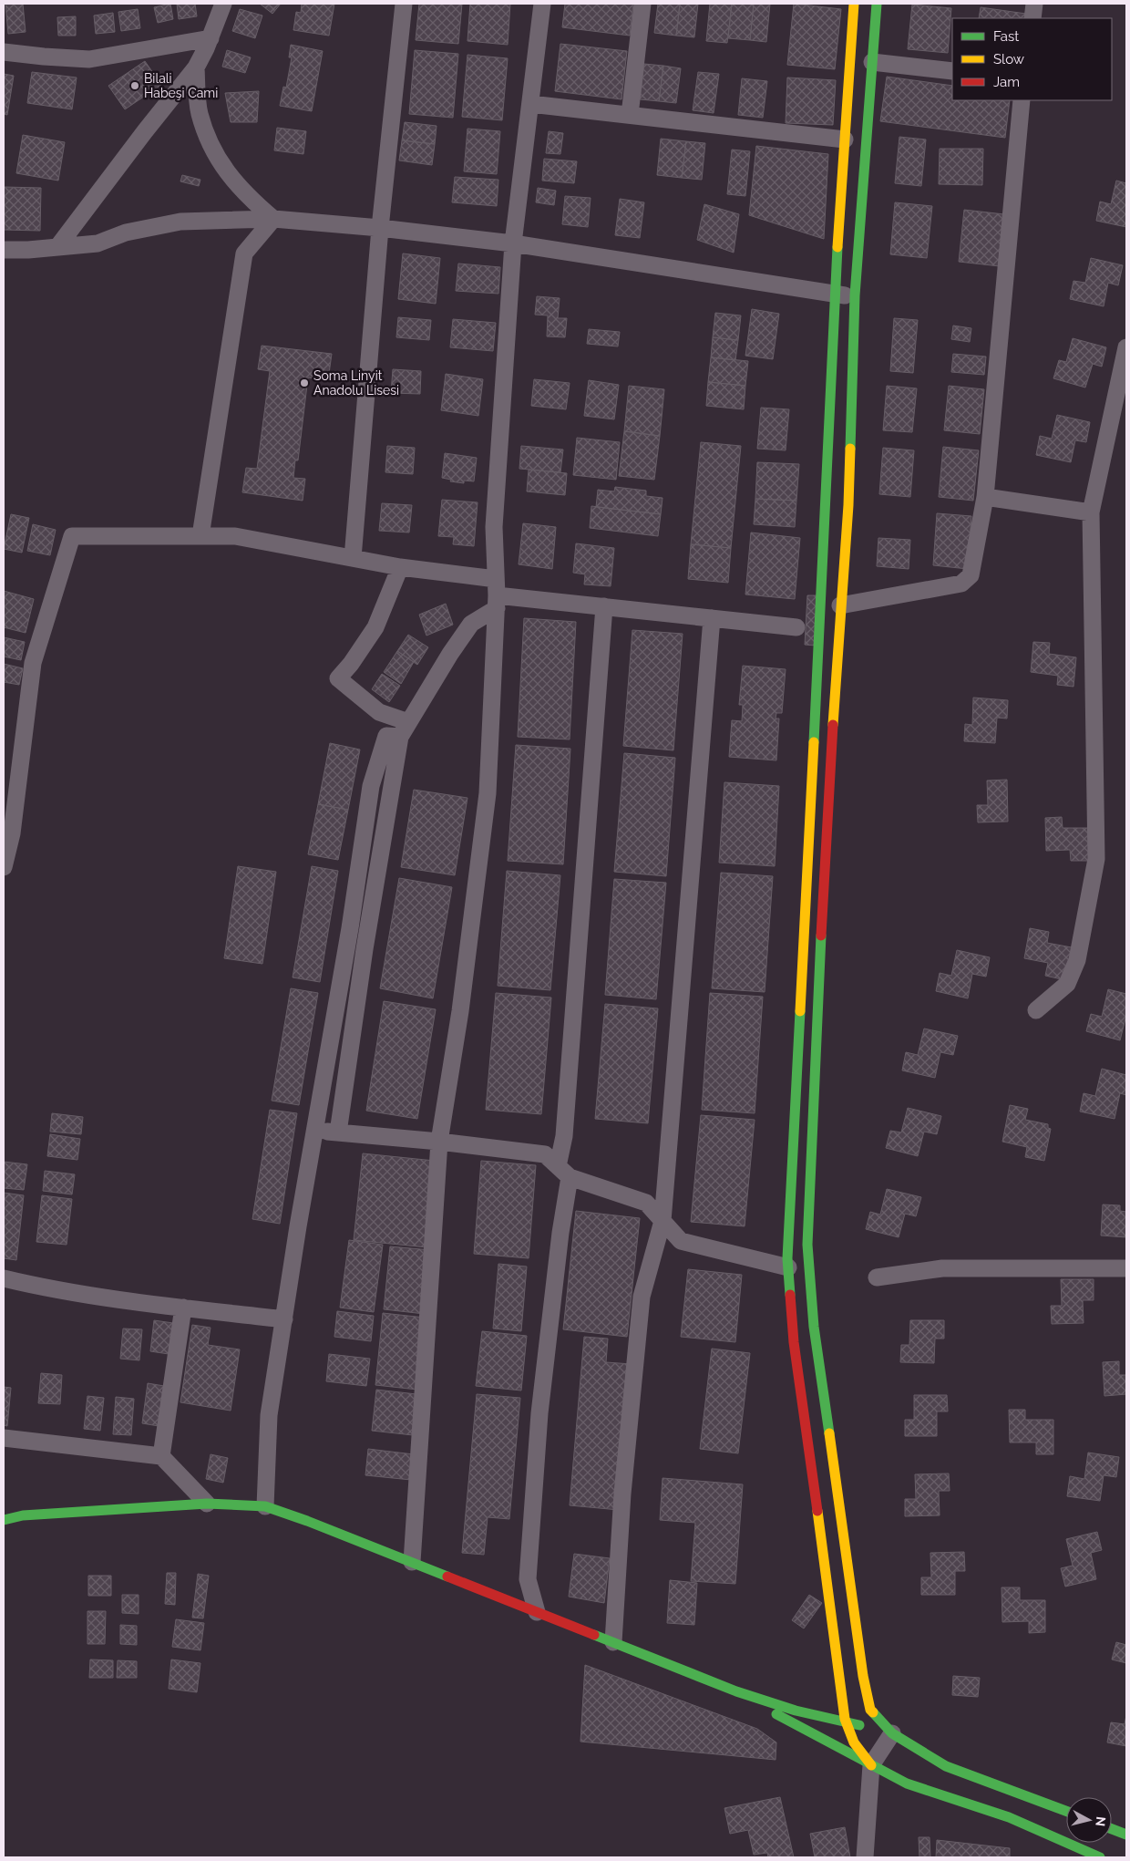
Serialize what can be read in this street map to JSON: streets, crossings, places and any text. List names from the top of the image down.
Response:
{
  "places": ["Bilali Habeşi Cami", "Soma Linyit Anadolu Lisesi"],
  "legend": ["Fast", "Slow", "Jam"],
  "north": "right"
}
